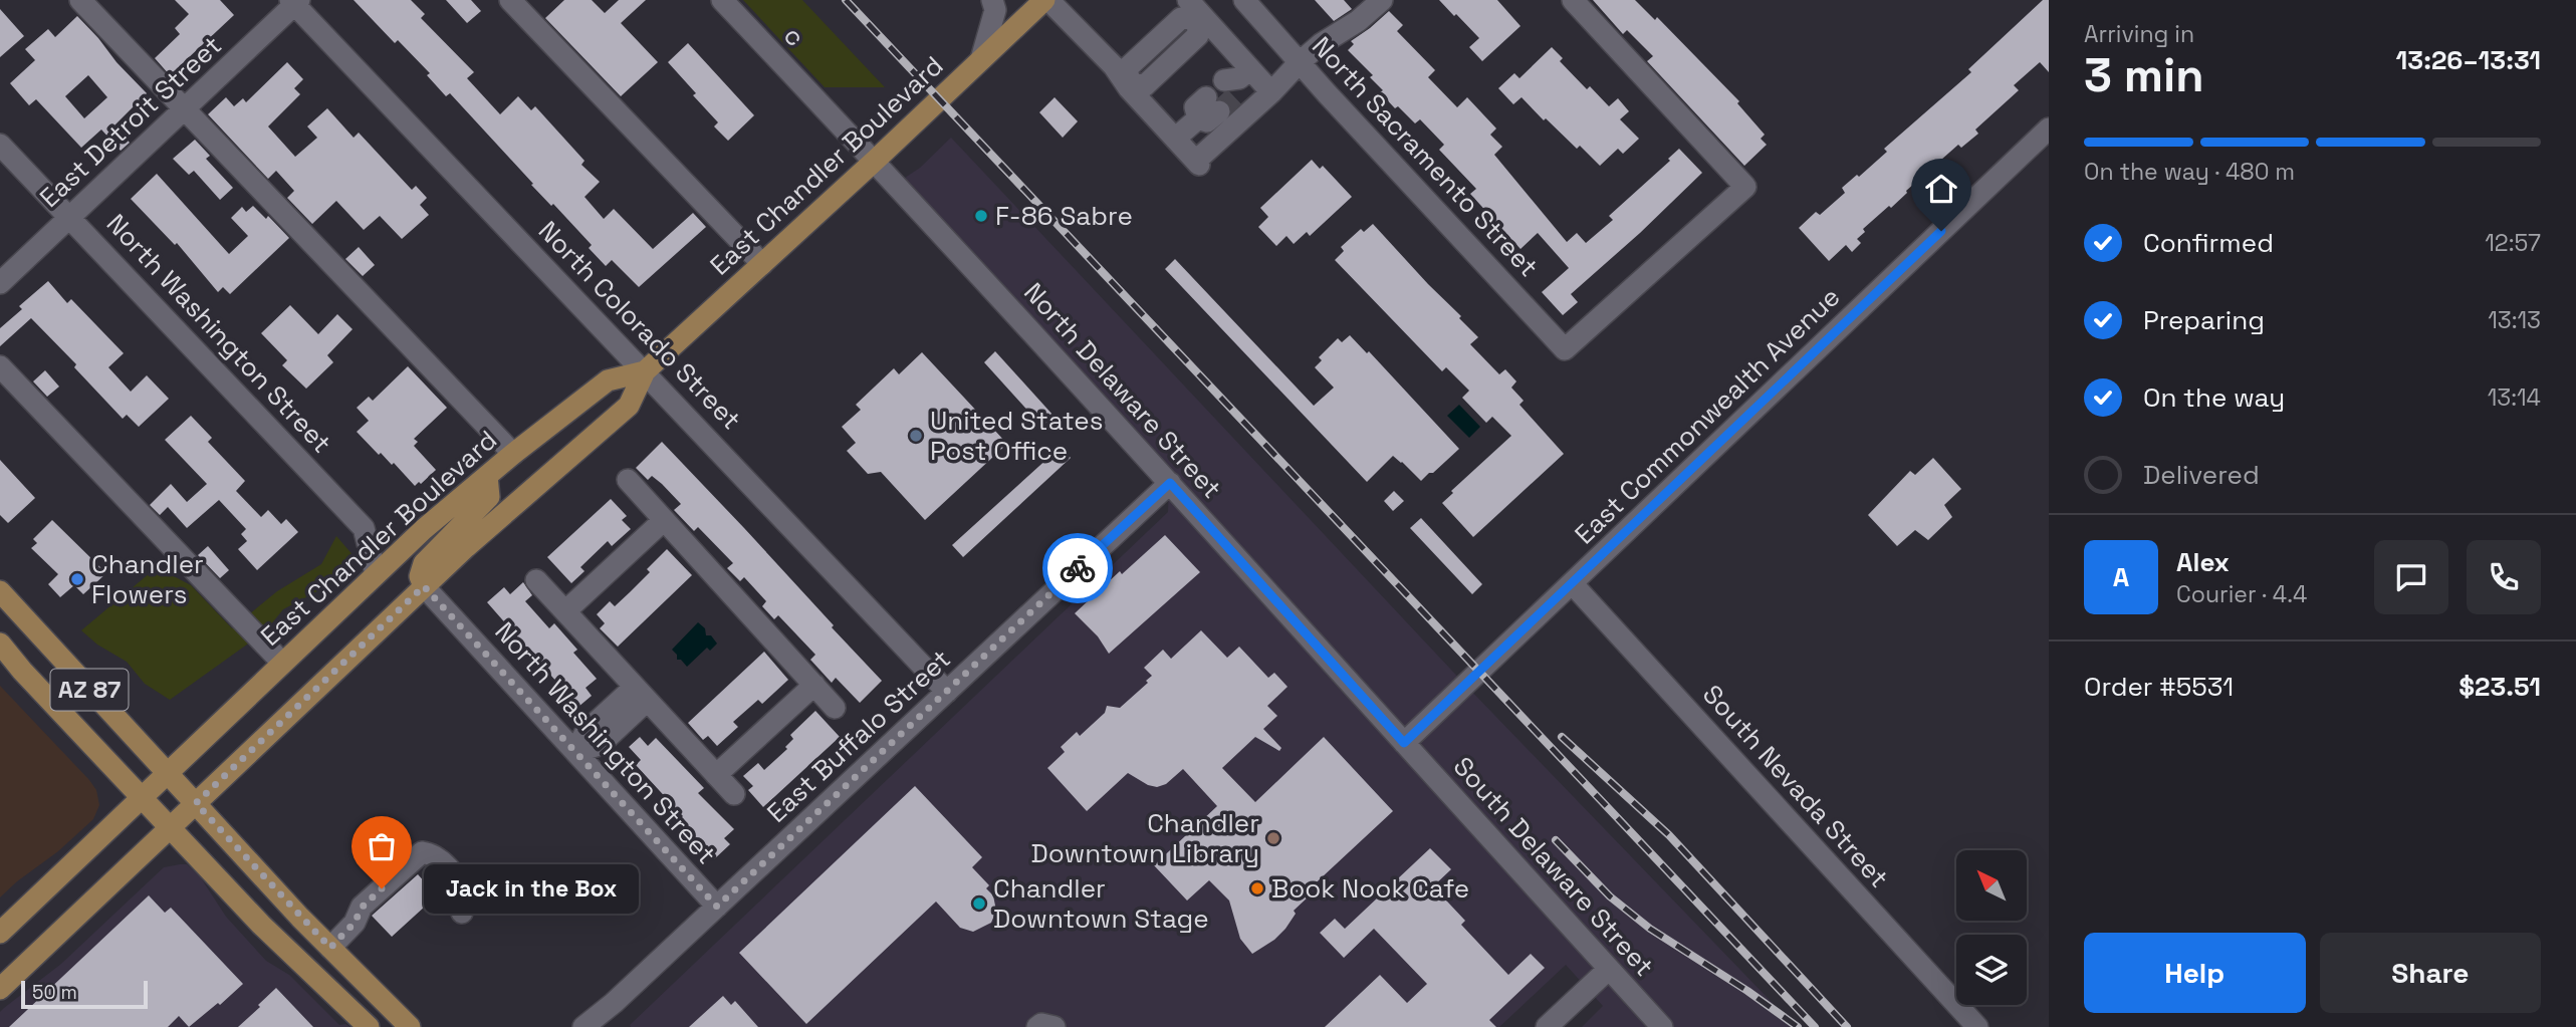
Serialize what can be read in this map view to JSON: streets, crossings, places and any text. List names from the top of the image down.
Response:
{
  "streets": {
    "main road": ["East Chandler Boulevard", "AZ 87"],
    "street": [
      "c",
      "East Detroit Street",
      "North Sacramento Street",
      "North Colorado Street",
      "North Washington Street",
      "North Delaware Street",
      "East Commonwealth Avenue",
      "East Buffalo Street",
      "South Nevada Street",
      "South Delaware Street"
    ]
  },
  "crossings": [
    ["c", "North Delaware Street"],
    ["East Detroit Street", "North Colorado Street"],
    ["East Detroit Street", "North Washington Street"],
    ["East Chandler Boulevard", "North Colorado Street"],
    ["East Chandler Boulevard", "North Washington Street"],
    ["East Chandler Boulevard", "North Delaware Street"],
    ["East Chandler Boulevard", "AZ 87"],
    ["North Colorado Street", "East Buffalo Street"],
    ["North Washington Street", "East Buffalo Street"],
    ["North Delaware Street", "East Commonwealth Avenue"],
    ["North Delaware Street", "East Buffalo Street"],
    ["North Delaware Street", "South Delaware Street"],
    ["East Commonwealth Avenue", "South Nevada Street"],
    ["East Commonwealth Avenue", "South Delaware Street"]
  ],
  "places": [
    "F-86 Sabre",
    "United States Post Office",
    "Chandler Flowers",
    "Chandler Downtown Library",
    "Jack in the Box",
    "Book Nook Cafe",
    "Chandler Downtown Stage"
  ],
  "scale_bar": "50 m",
  "north": "top left",
  "page": {
    "heading": ["3 min", "Arriving in", "13:26–13:31"],
    "panel": [
      "Alex",
      "Courier · 4.4",
      "Order #5531",
      "$23.51"
    ],
    "bar": "On the way · 480 m",
    "list": [
      ["Confirmed", "12:57"],
      ["Preparing", "13:13"],
      ["On the way", "13:14"],
      "Delivered"
    ],
    "round": "A",
    "bubble": "Jack in the Box",
    "buttons": ["Help", "Share"],
    "scale": "50 m"
  }
}
